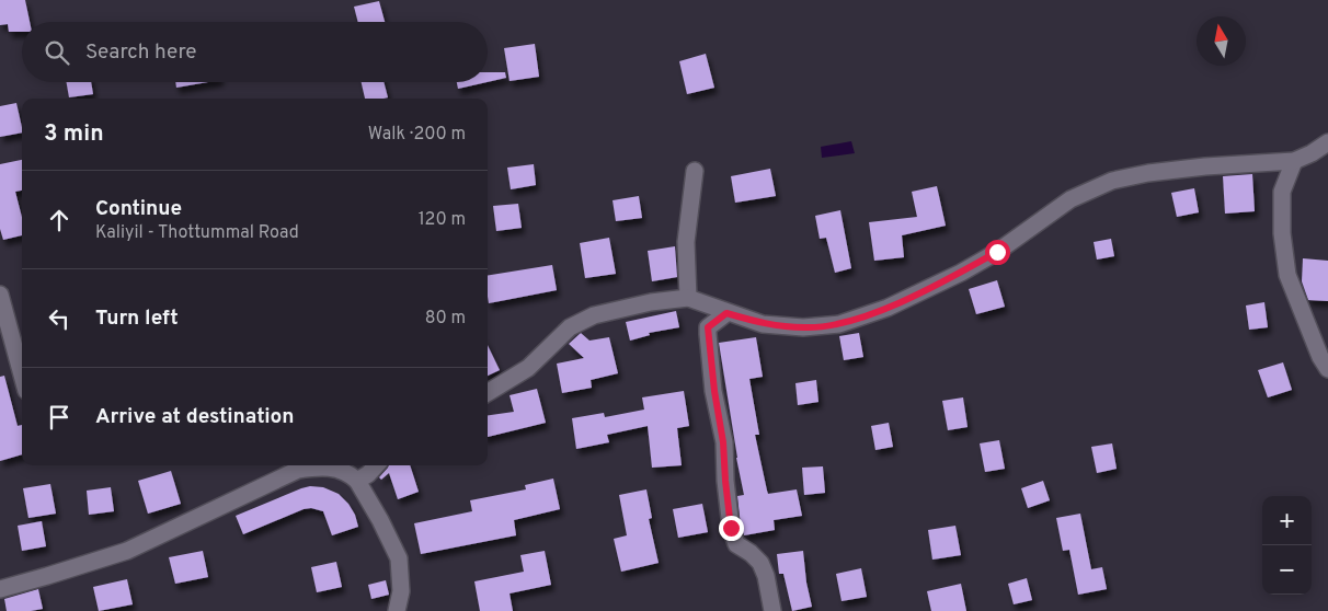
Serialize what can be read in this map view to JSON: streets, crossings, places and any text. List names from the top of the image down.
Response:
{
  "north": "top",
  "page": {
    "search": "Search here",
    "heading": ["3 min", "Walk · 200 m"],
    "list": [
      ["Continue", "Kaliyil - Thottummal Road", "120 m"],
      ["Turn left", "80 m"],
      "Arrive at destination"
    ],
    "map_buttons": ["+", "−"]
  }
}
